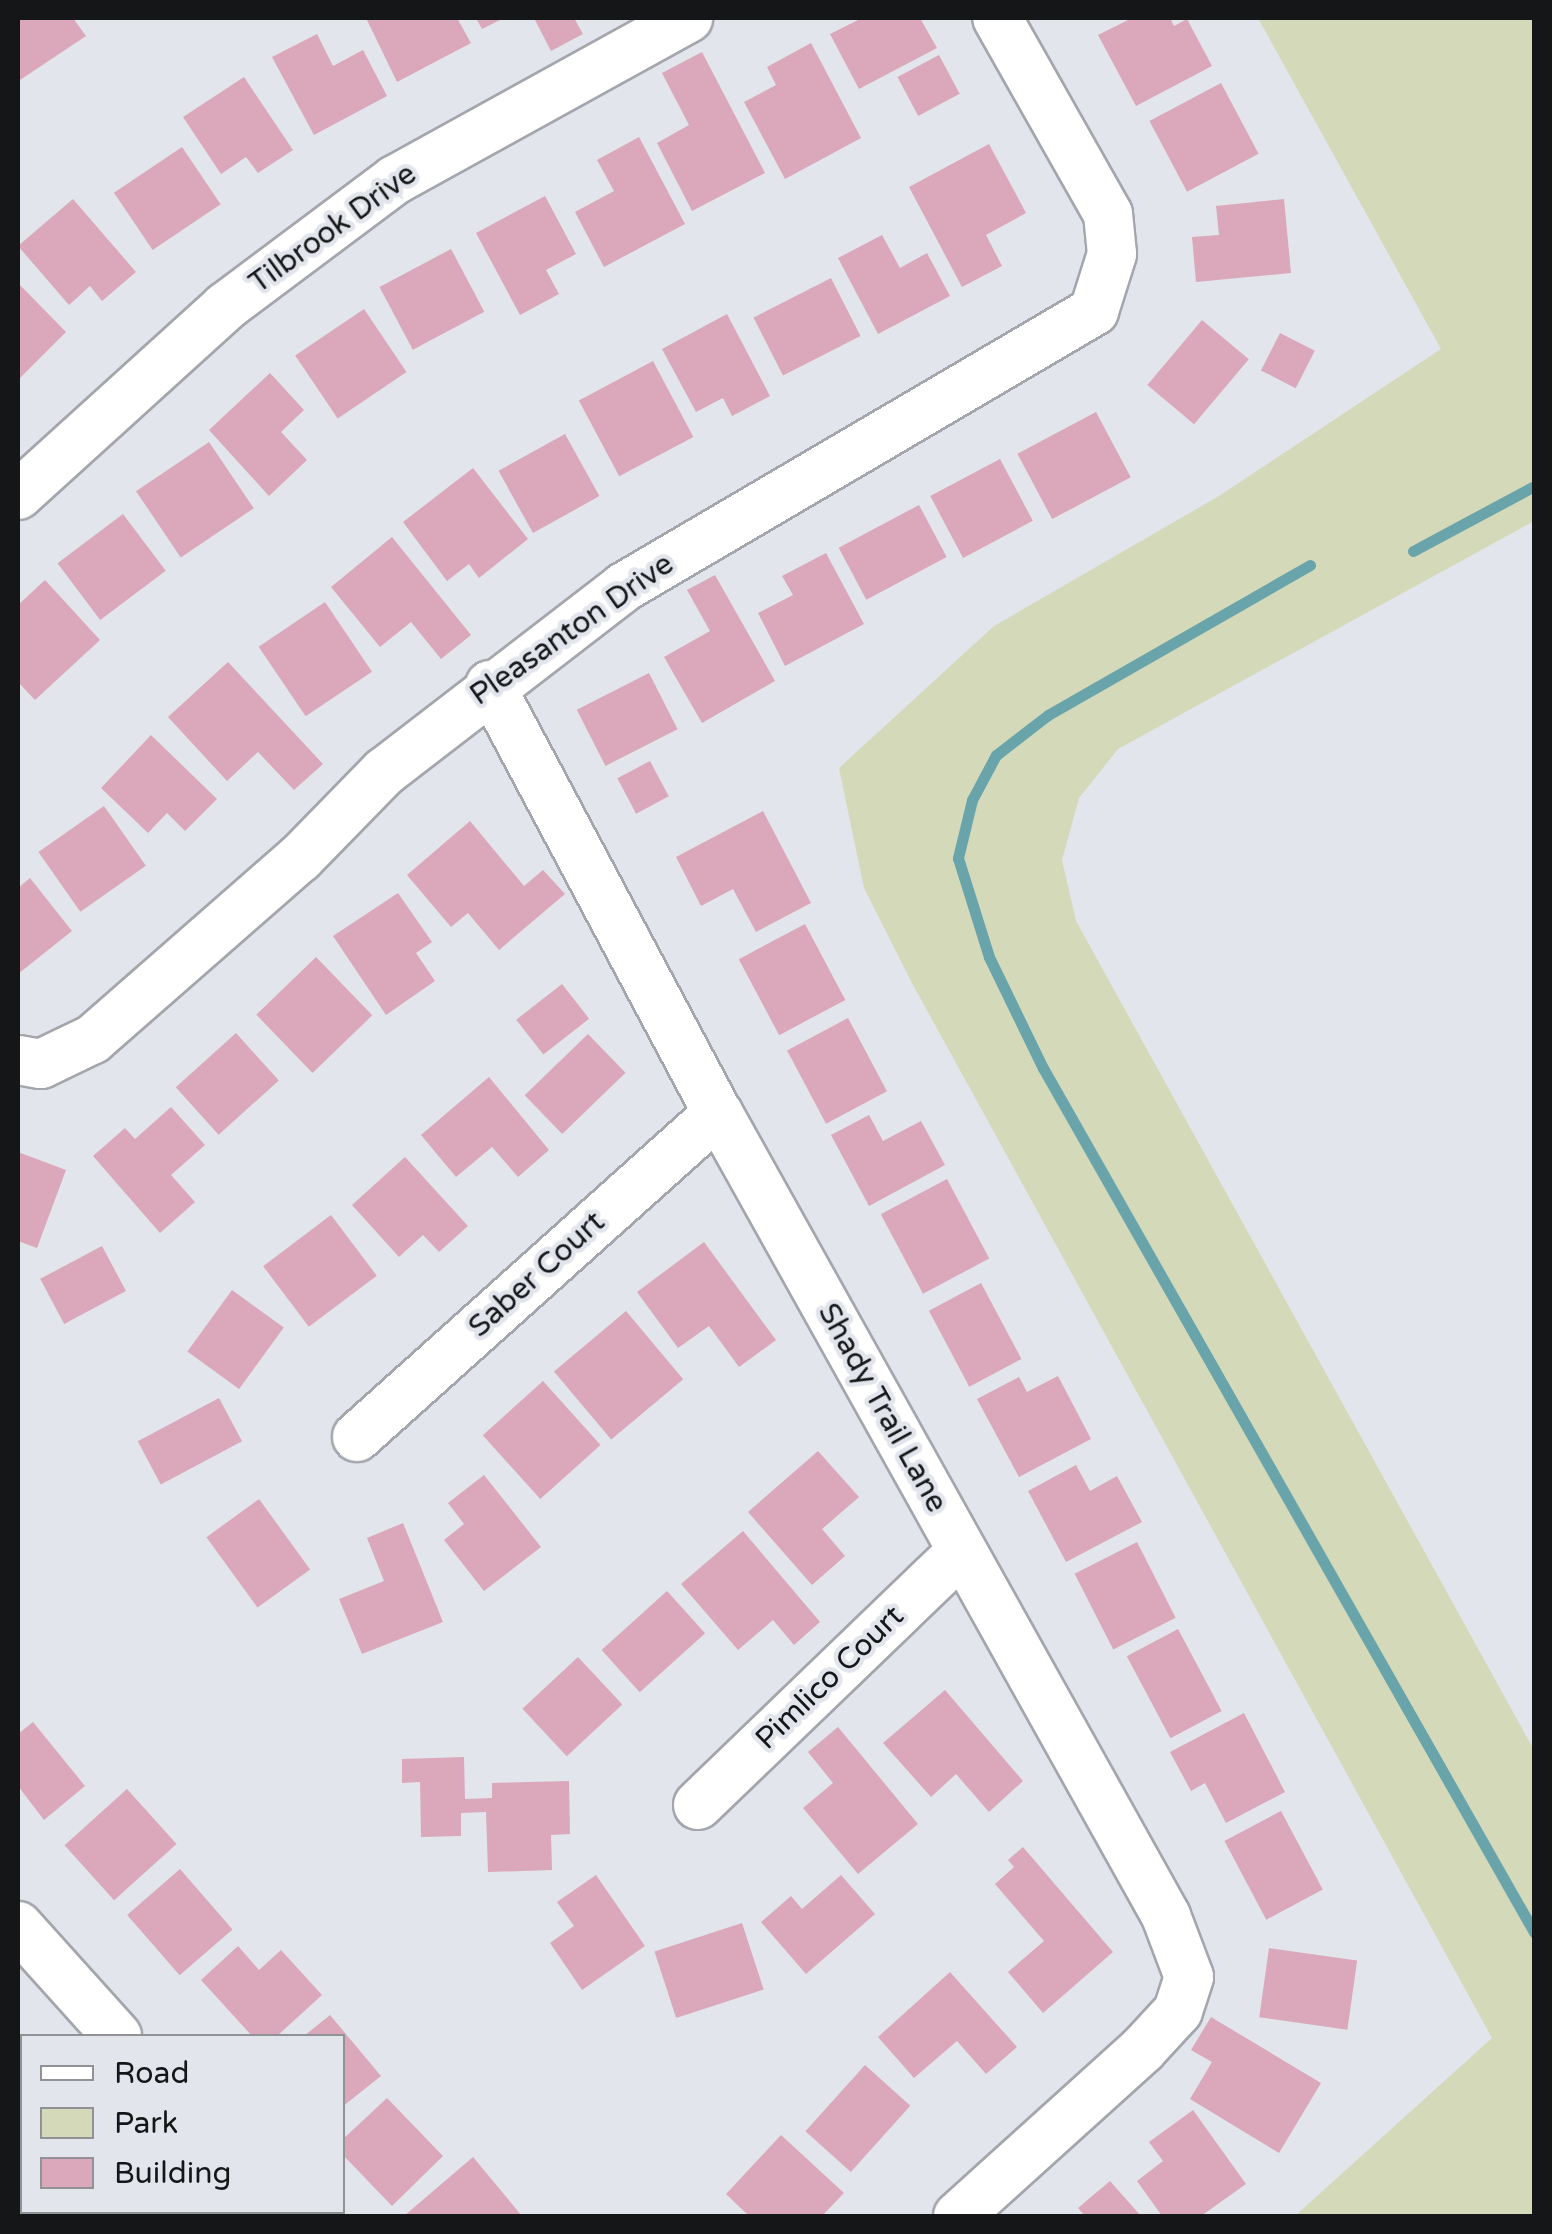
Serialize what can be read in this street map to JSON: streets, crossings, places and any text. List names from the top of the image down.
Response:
{
  "streets": {
    "street": [
      "Tilbrook Drive",
      "Pleasanton Drive",
      "Saber Court",
      "Shady Trail Lane",
      "Pimlico Court"
    ]
  },
  "crossings": [
    ["Pleasanton Drive", "Shady Trail Lane"],
    ["Saber Court", "Shady Trail Lane"],
    ["Shady Trail Lane", "Pimlico Court"]
  ],
  "legend": ["Road", "Park", "Building"]
}
